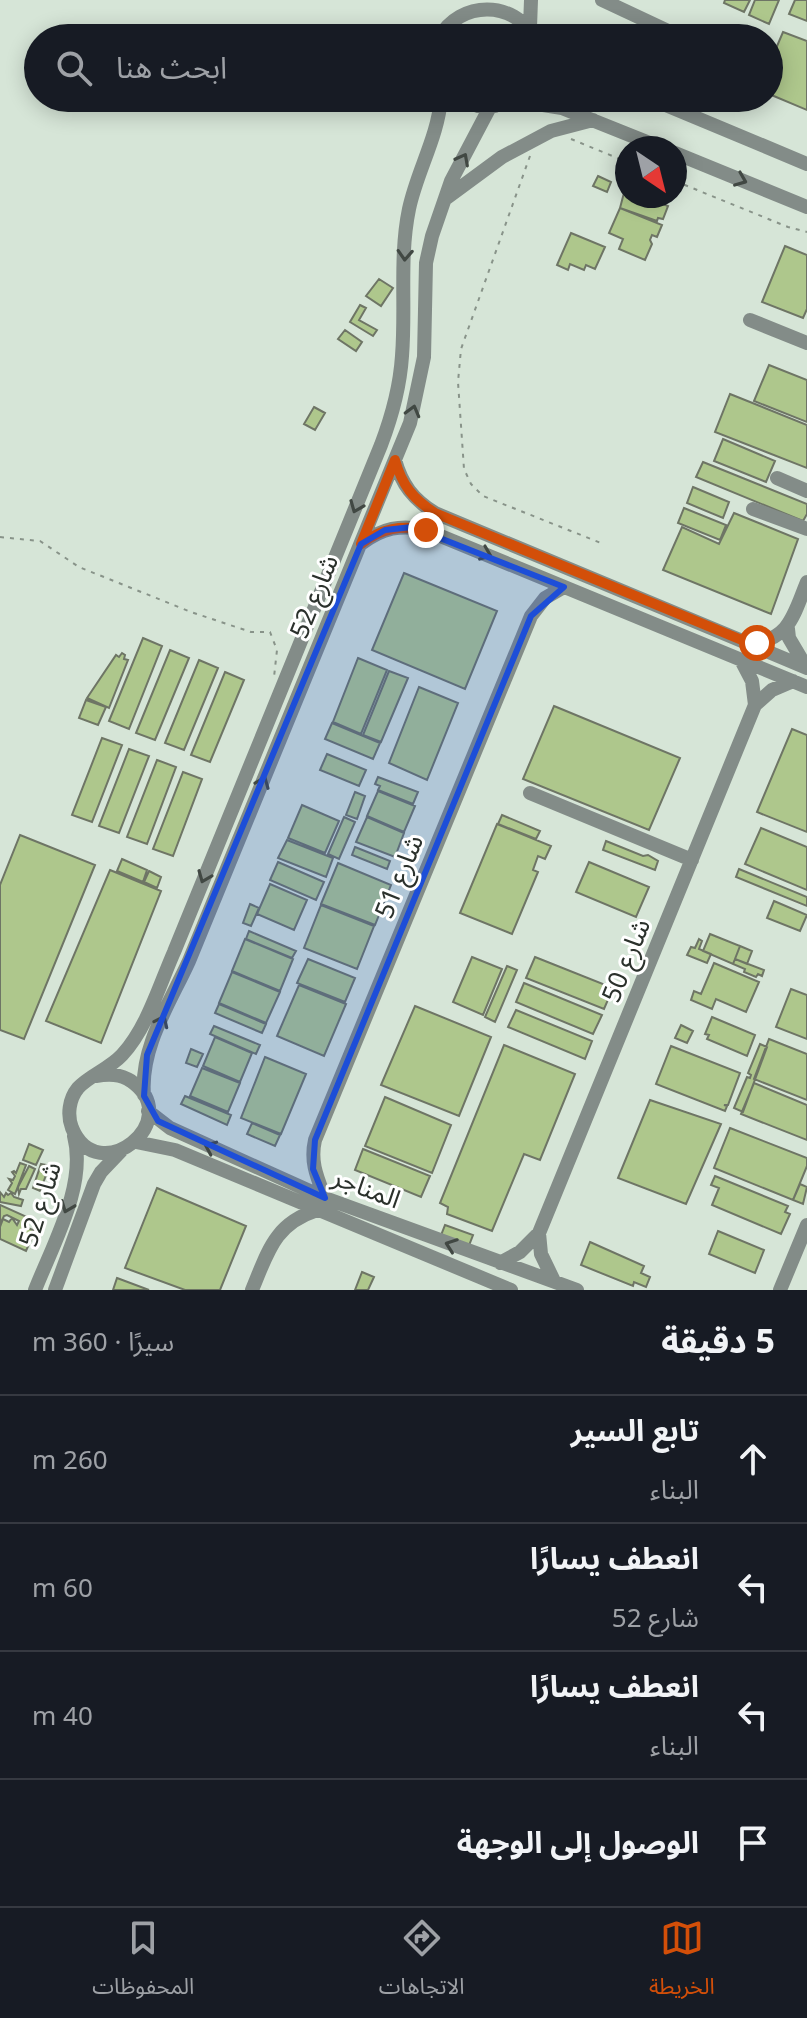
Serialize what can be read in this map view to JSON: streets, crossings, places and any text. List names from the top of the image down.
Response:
{
  "streets": {
    "street": [
      "شارع 52",
      "شارع 51",
      "شارع 50",
      "المناجر"
    ]
  },
  "crossings": [
    ["شارع 52", "المناجر"],
    ["شارع 51", "المناجر"],
    ["شارع 50", "المناجر"]
  ],
  "north": "bottom right",
  "page": {
    "search": "ابحث هنا",
    "heading": ["5 دقيقة", "سيرًا · 360 m"],
    "list": [
      ["تابع السير", "البناء", "260 m"],
      ["انعطف يسارًا", "شارع 52", "60 m"],
      ["انعطف يسارًا", "البناء", "40 m"],
      "الوصول إلى الوجهة"
    ],
    "nav": ["الخريطة", "الاتجاهات", "المحفوظات"]
  }
}
